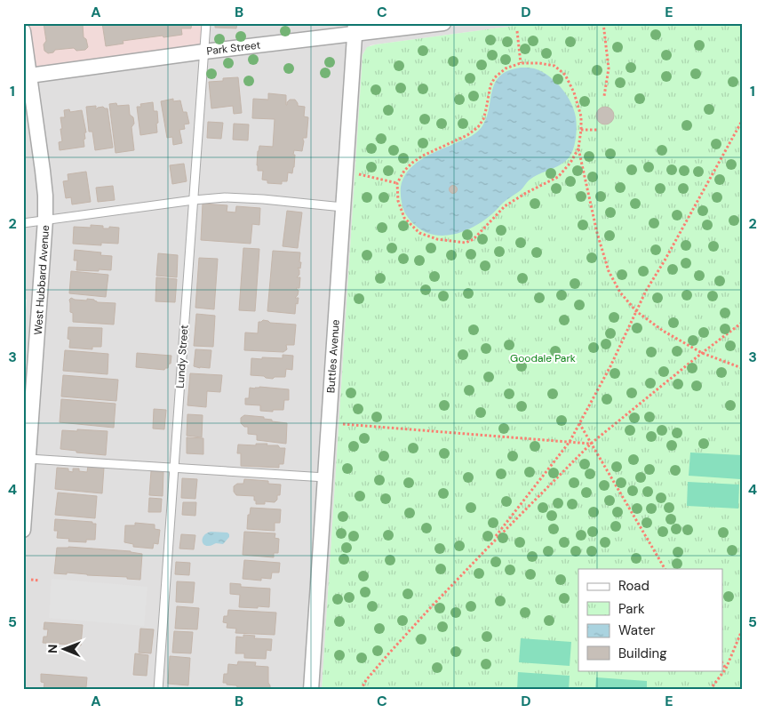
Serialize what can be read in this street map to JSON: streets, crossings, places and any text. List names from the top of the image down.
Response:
{
  "streets": {
    "street": ["Park Street", "West Hubbard Avenue", "Buttles Avenue"],
    "lane": ["Lundy Street"]
  },
  "crossings": [
    ["Park Street", "West Hubbard Avenue"],
    ["Park Street", "Lundy Street"],
    ["Park Street", "Buttles Avenue"]
  ],
  "parks": ["Goodale Park"],
  "legend": [
    "Road",
    "Park",
    "Water",
    "Building"
  ],
  "north": "left",
  "grid": {
    "columns": [
      "A",
      "B",
      "C",
      "D",
      "E"
    ],
    "rows": [
      "1",
      "2",
      "3",
      "4",
      "5"
    ]
  }
}
